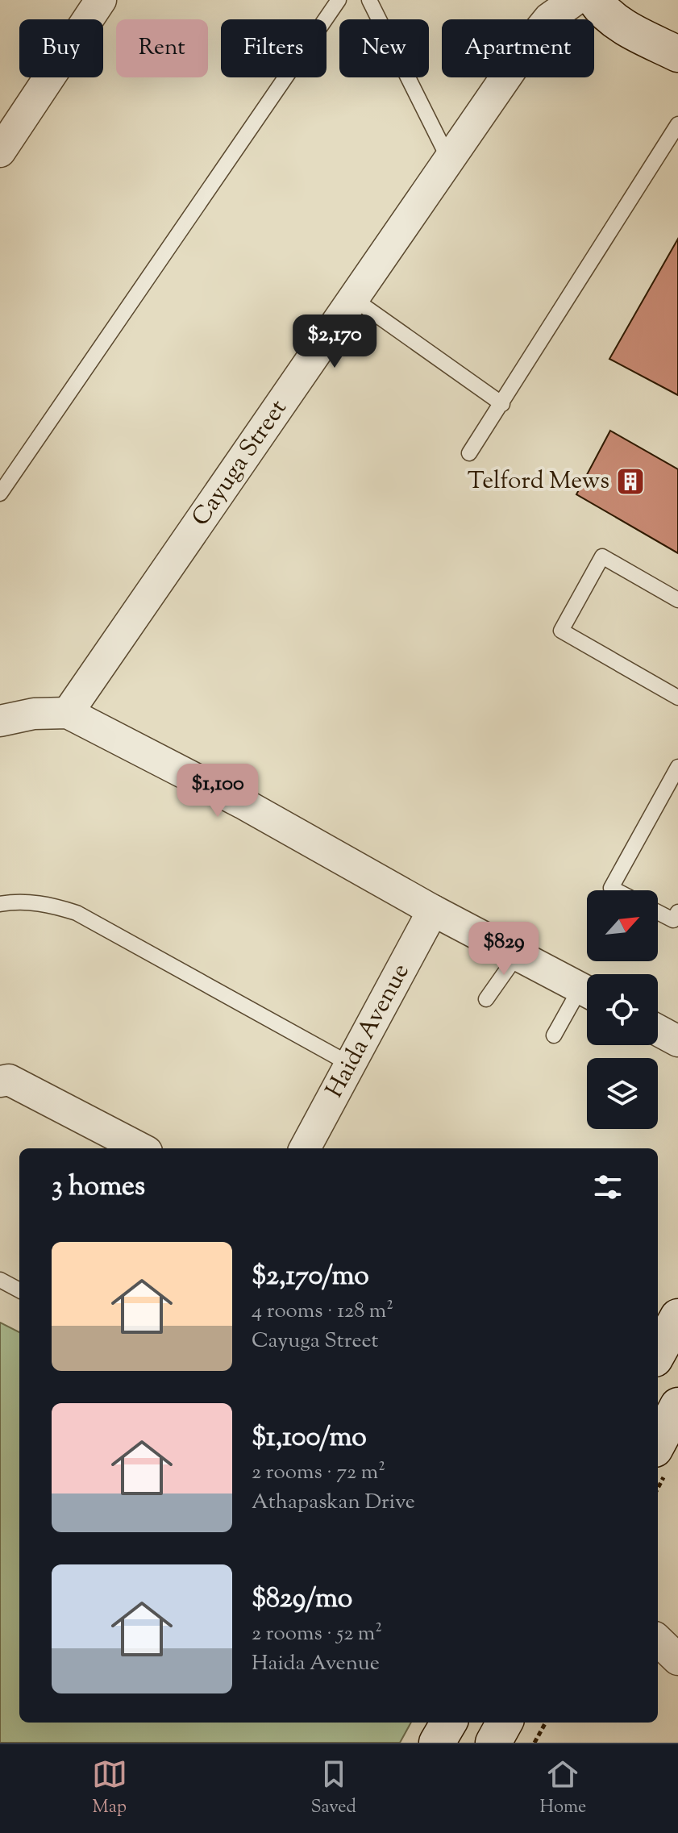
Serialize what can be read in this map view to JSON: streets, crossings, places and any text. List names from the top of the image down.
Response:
{
  "streets": {
    "street": ["Cayuga Street", "Haida Avenue"]
  },
  "places": {
    "building": ["Telford Mews"]
  },
  "north": "top right",
  "page": {
    "chip": [
      "Buy",
      "Rent",
      "Filters",
      "New",
      "Apartment"
    ],
    "price": ["$2,170", "$1,100", "$829"],
    "heading": "3 homes",
    "list": [
      {
        "name": "$2,170/mo",
        "note": "4 rooms · 128 m² · Cayuga Street"
      },
      {
        "name": "$1,100/mo",
        "note": "2 rooms · 72 m² · Athapaskan Drive"
      },
      {
        "name": "$829/mo",
        "note": "2 rooms · 52 m² · Haida Avenue"
      }
    ],
    "tabs": ["Map", "Saved", "Home"]
  }
}
